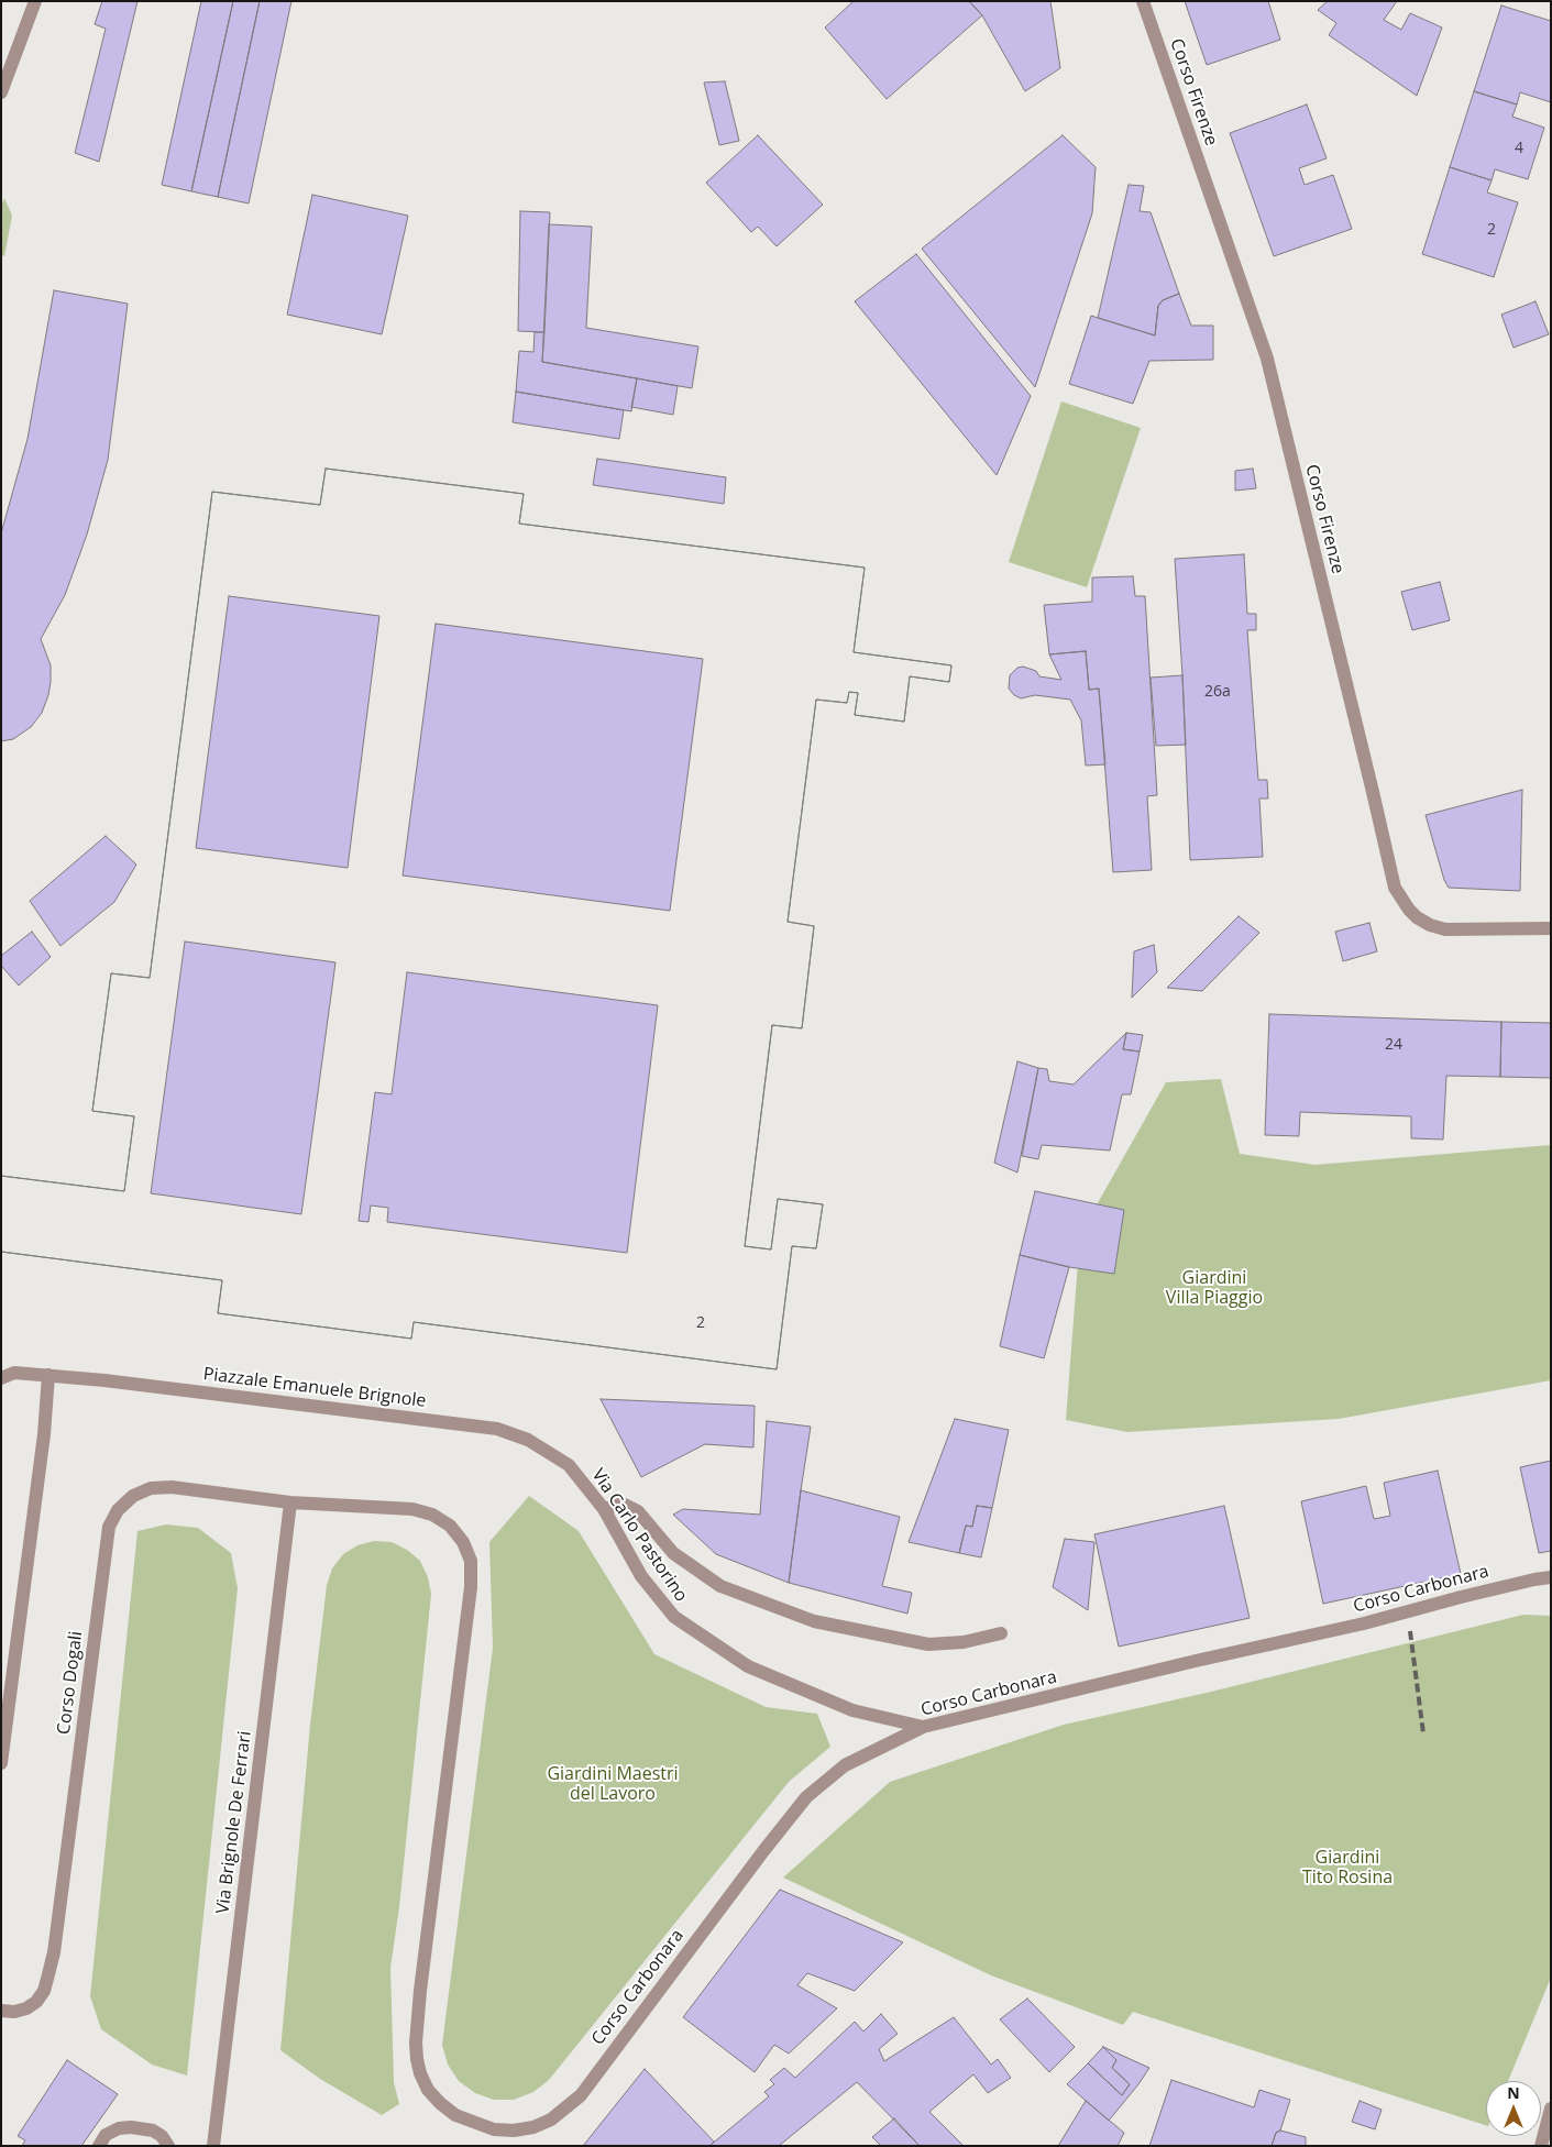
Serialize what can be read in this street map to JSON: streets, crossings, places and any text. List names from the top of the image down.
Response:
{
  "streets": {
    "street": [
      "Corso Firenze",
      "Piazzale Emanuele Brignole",
      "Via Carlo Pastorino",
      "Corso Carbonara",
      "Corso Dogali",
      "Via Brignole De Ferrari"
    ]
  },
  "crossings": [
    ["Piazzale Emanuele Brignole", "Via Carlo Pastorino"],
    ["Via Carlo Pastorino", "Corso Carbonara"],
    ["Corso Carbonara", "Corso Dogali"],
    ["Corso Carbonara", "Via Brignole De Ferrari"],
    ["Corso Dogali", "Via Brignole De Ferrari"]
  ],
  "parks": ["Giardini Villa Piaggio", "Giardini Maestri del Lavoro", "Giardini Tito Rosina"],
  "house_numbers": [
    "4",
    "2",
    "26a",
    "24",
    "2"
  ],
  "north": "top"
}
